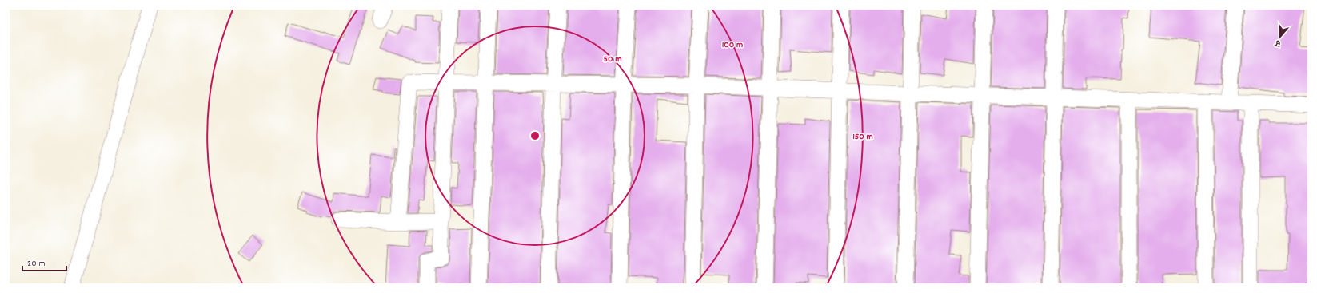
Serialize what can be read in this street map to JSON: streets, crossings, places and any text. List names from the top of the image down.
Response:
{
  "scale_bar": "20 m",
  "north": "bottom",
  "rings": ["100 m", "50 m", "150 m"]
}
